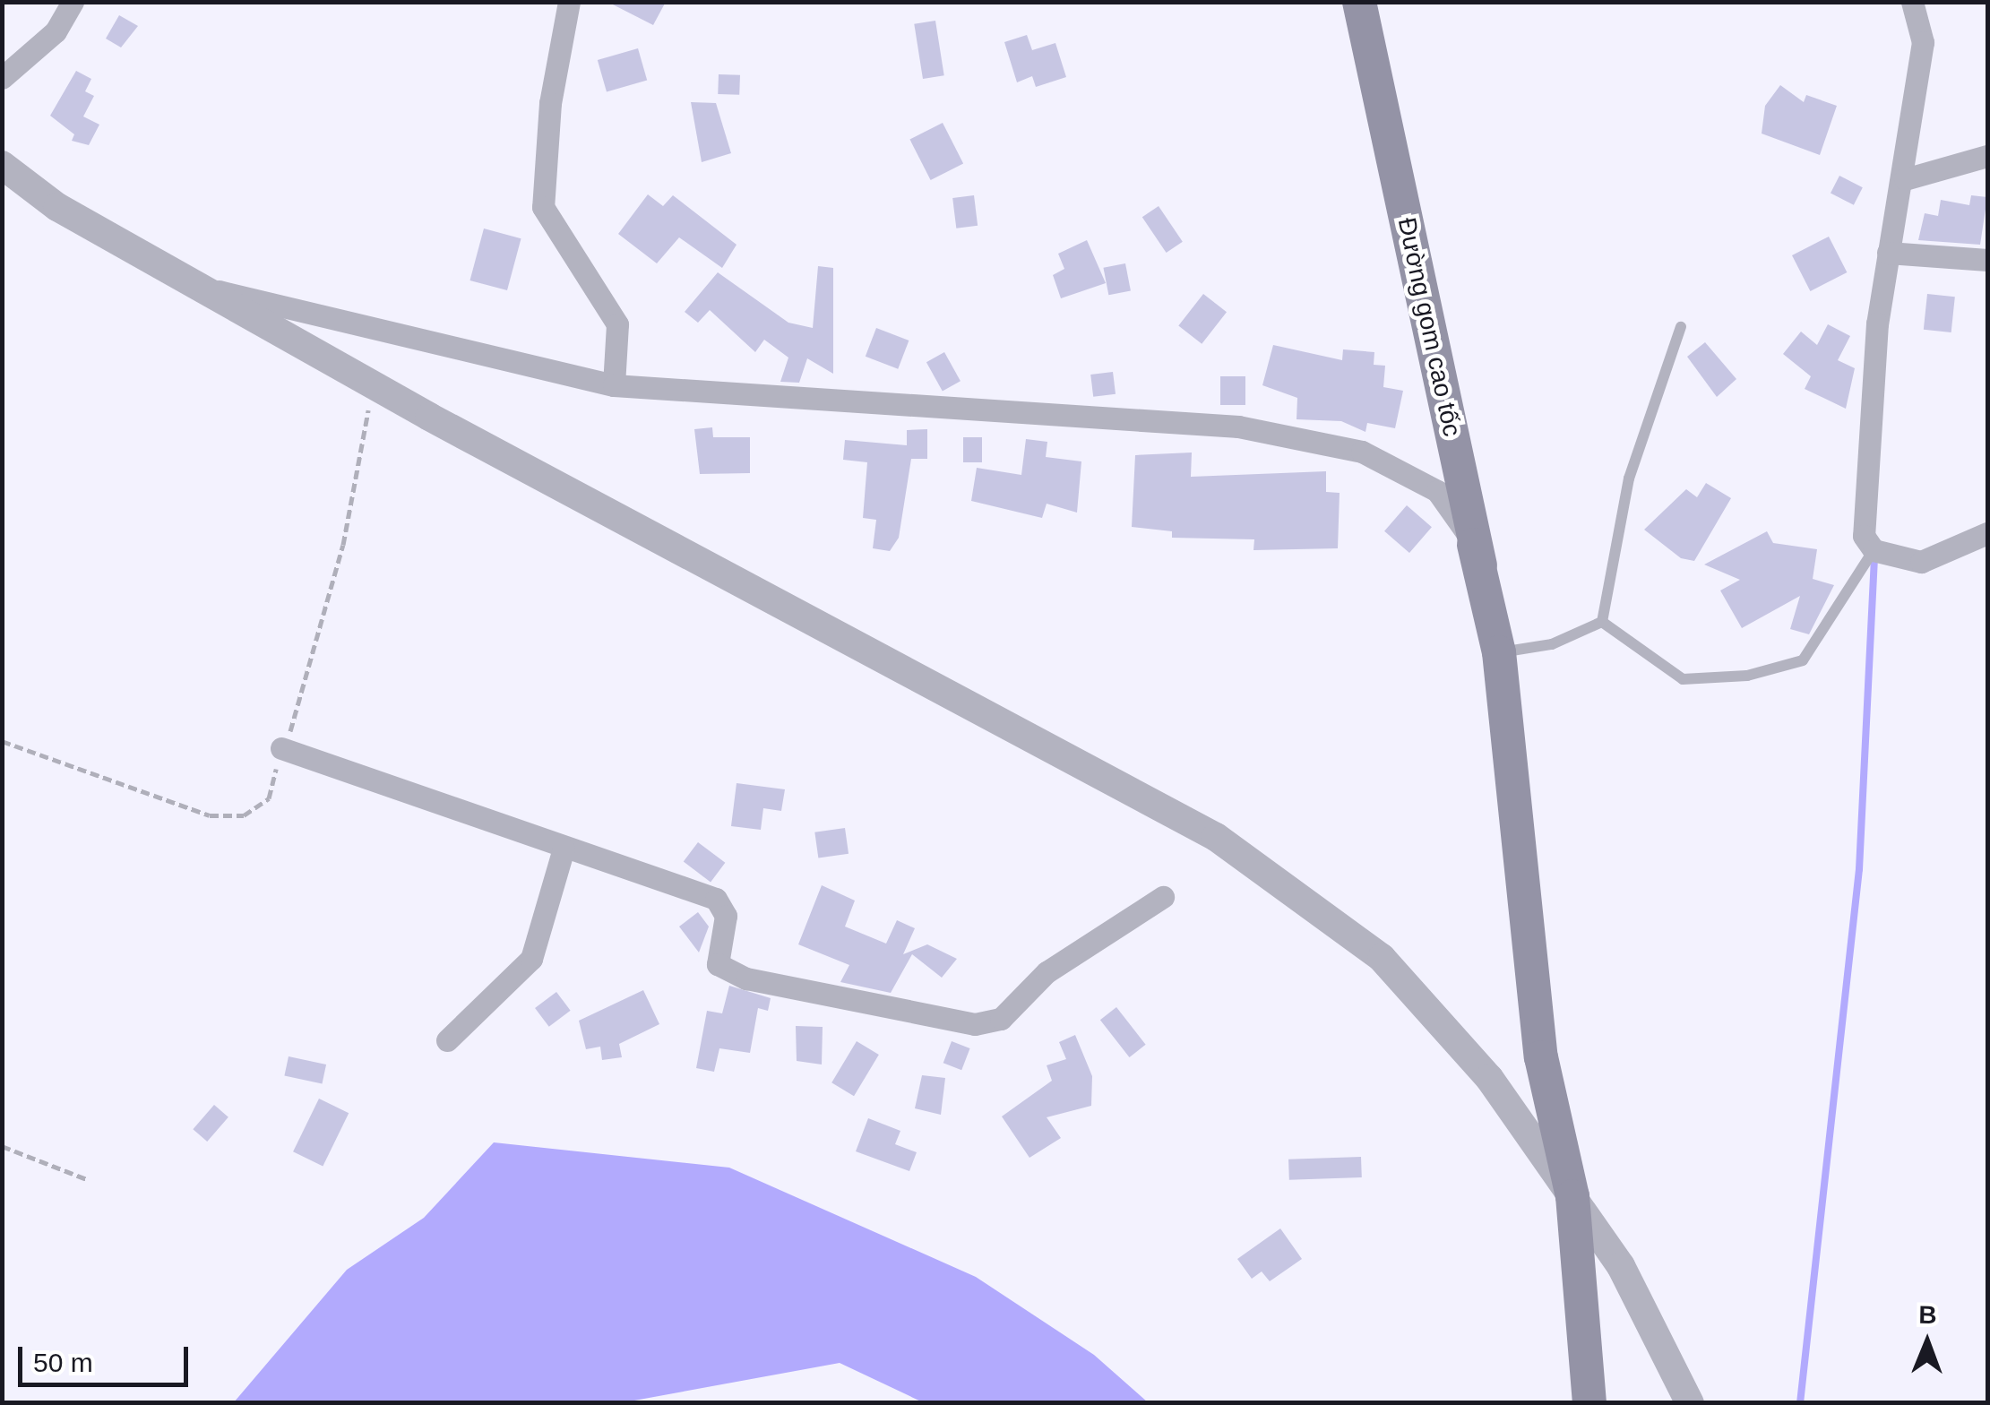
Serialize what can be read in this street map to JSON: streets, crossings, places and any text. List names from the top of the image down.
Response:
{
  "streets": {
    "main road": ["Đường gom cao tốc"]
  },
  "scale_bar": "50 m",
  "north": "top"
}
